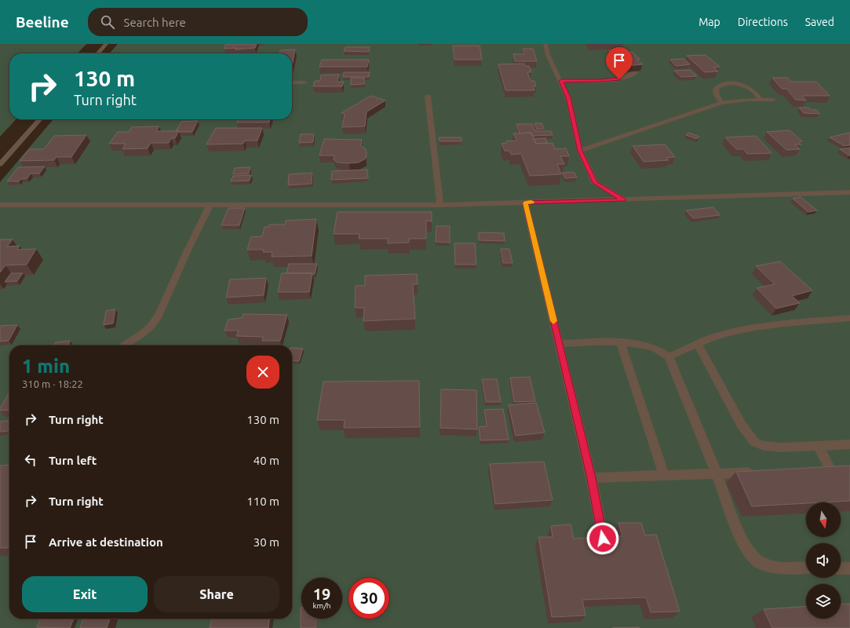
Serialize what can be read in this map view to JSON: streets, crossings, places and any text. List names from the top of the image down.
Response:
{
  "north": "bottom",
  "page": {
    "header": "Beeline",
    "search": "Search here",
    "nav": ["Map", "Directions", "Saved"],
    "turn": ["130 m", "Turn right"],
    "heading": ["1 min", "310 m · 18:22"],
    "list": [
      {
        "name": "Turn right",
        "value": "130 m"
      },
      {
        "name": "Turn left",
        "value": "40 m"
      },
      {
        "name": "Turn right",
        "value": "110 m"
      },
      {
        "name": "Arrive at destination",
        "value": "30 m"
      }
    ],
    "buttons": ["Exit", "Share"],
    "speed": "19 km/h",
    "limit": "30"
  }
}
